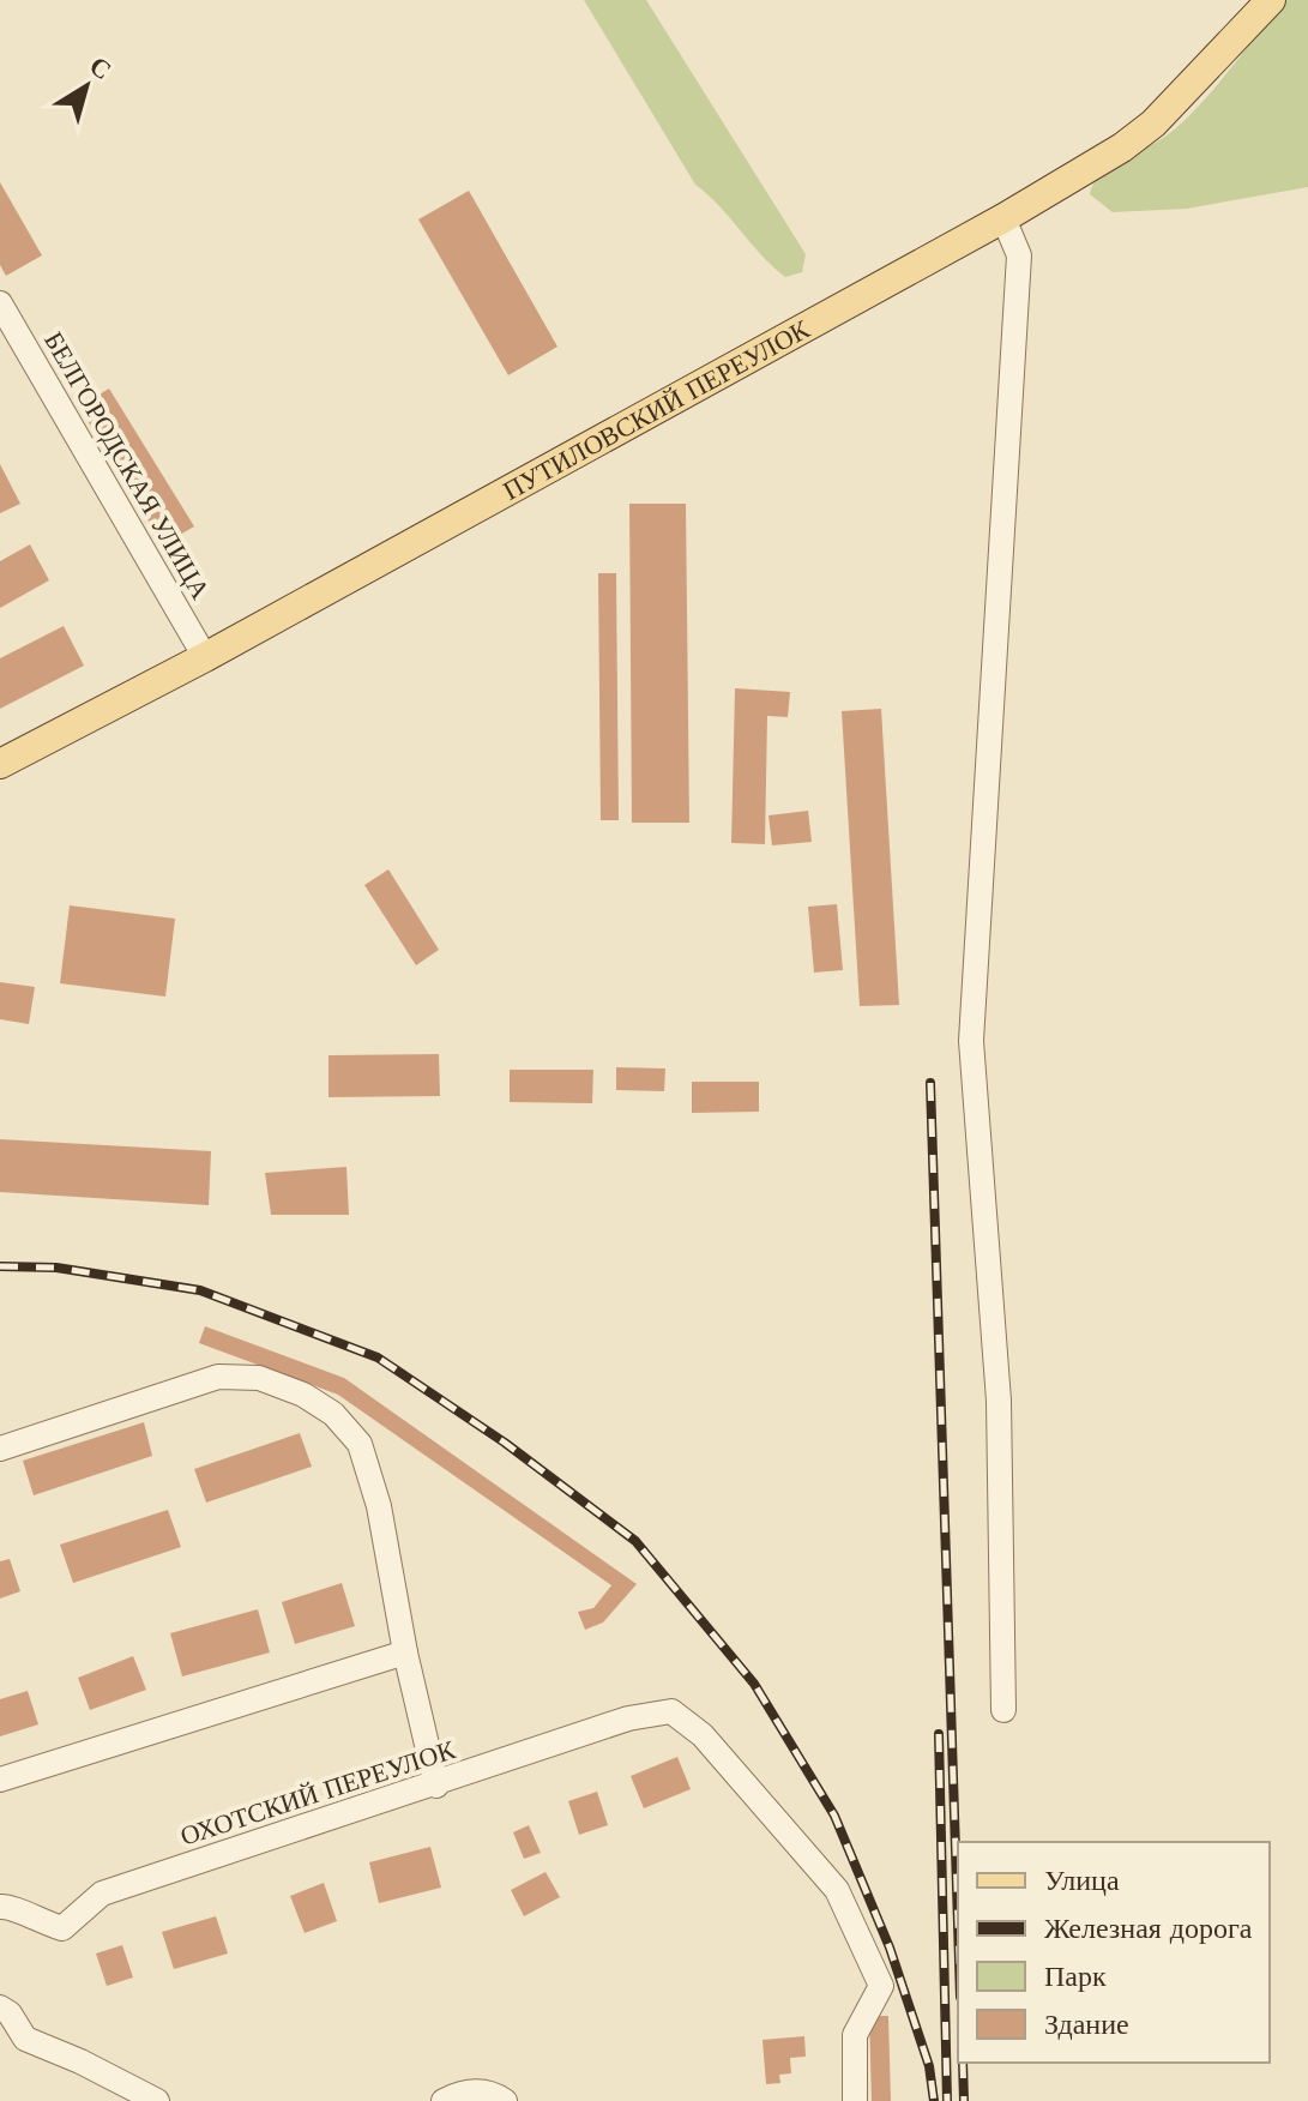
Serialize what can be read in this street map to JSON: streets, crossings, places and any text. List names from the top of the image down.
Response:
{
  "streets": {
    "main road": ["ПУТИЛОВСКИЙ ПЕРЕУЛОК"],
    "street": ["БЕЛГОРОДСКАЯ УЛИЦА", "ОХОТСКИЙ ПЕРЕУЛОК"]
  },
  "crossings": [
    ["ПУТИЛОВСКИЙ ПЕРЕУЛОК", "БЕЛГОРОДСКАЯ УЛИЦА"]
  ],
  "legend": [
    "Улица",
    "Железная дорога",
    "Парк",
    "Здание"
  ],
  "north": "top right"
}
